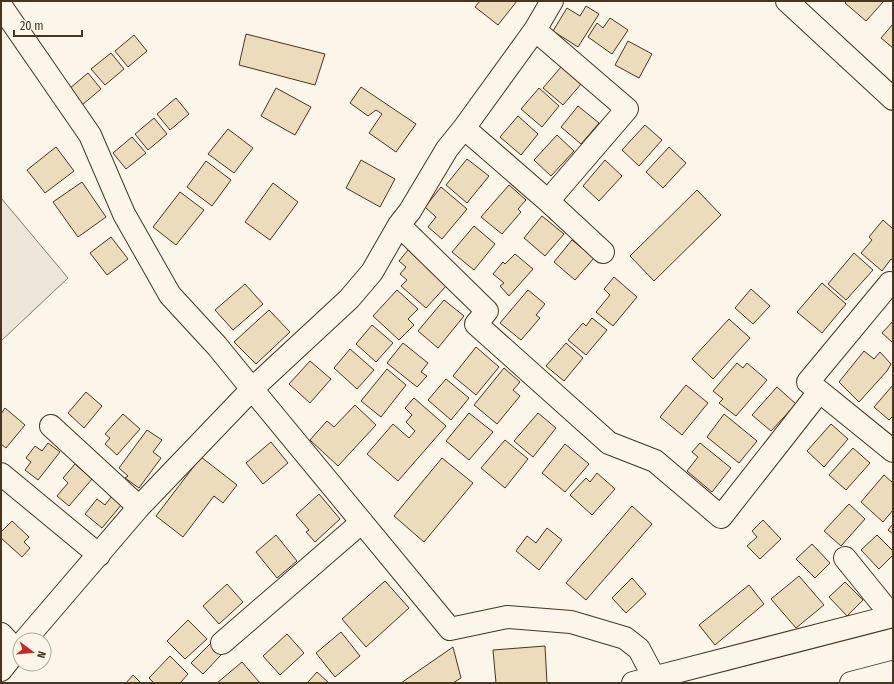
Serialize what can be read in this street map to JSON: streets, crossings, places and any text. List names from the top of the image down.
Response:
{
  "scale_bar": "20 m",
  "north": "right"
}
